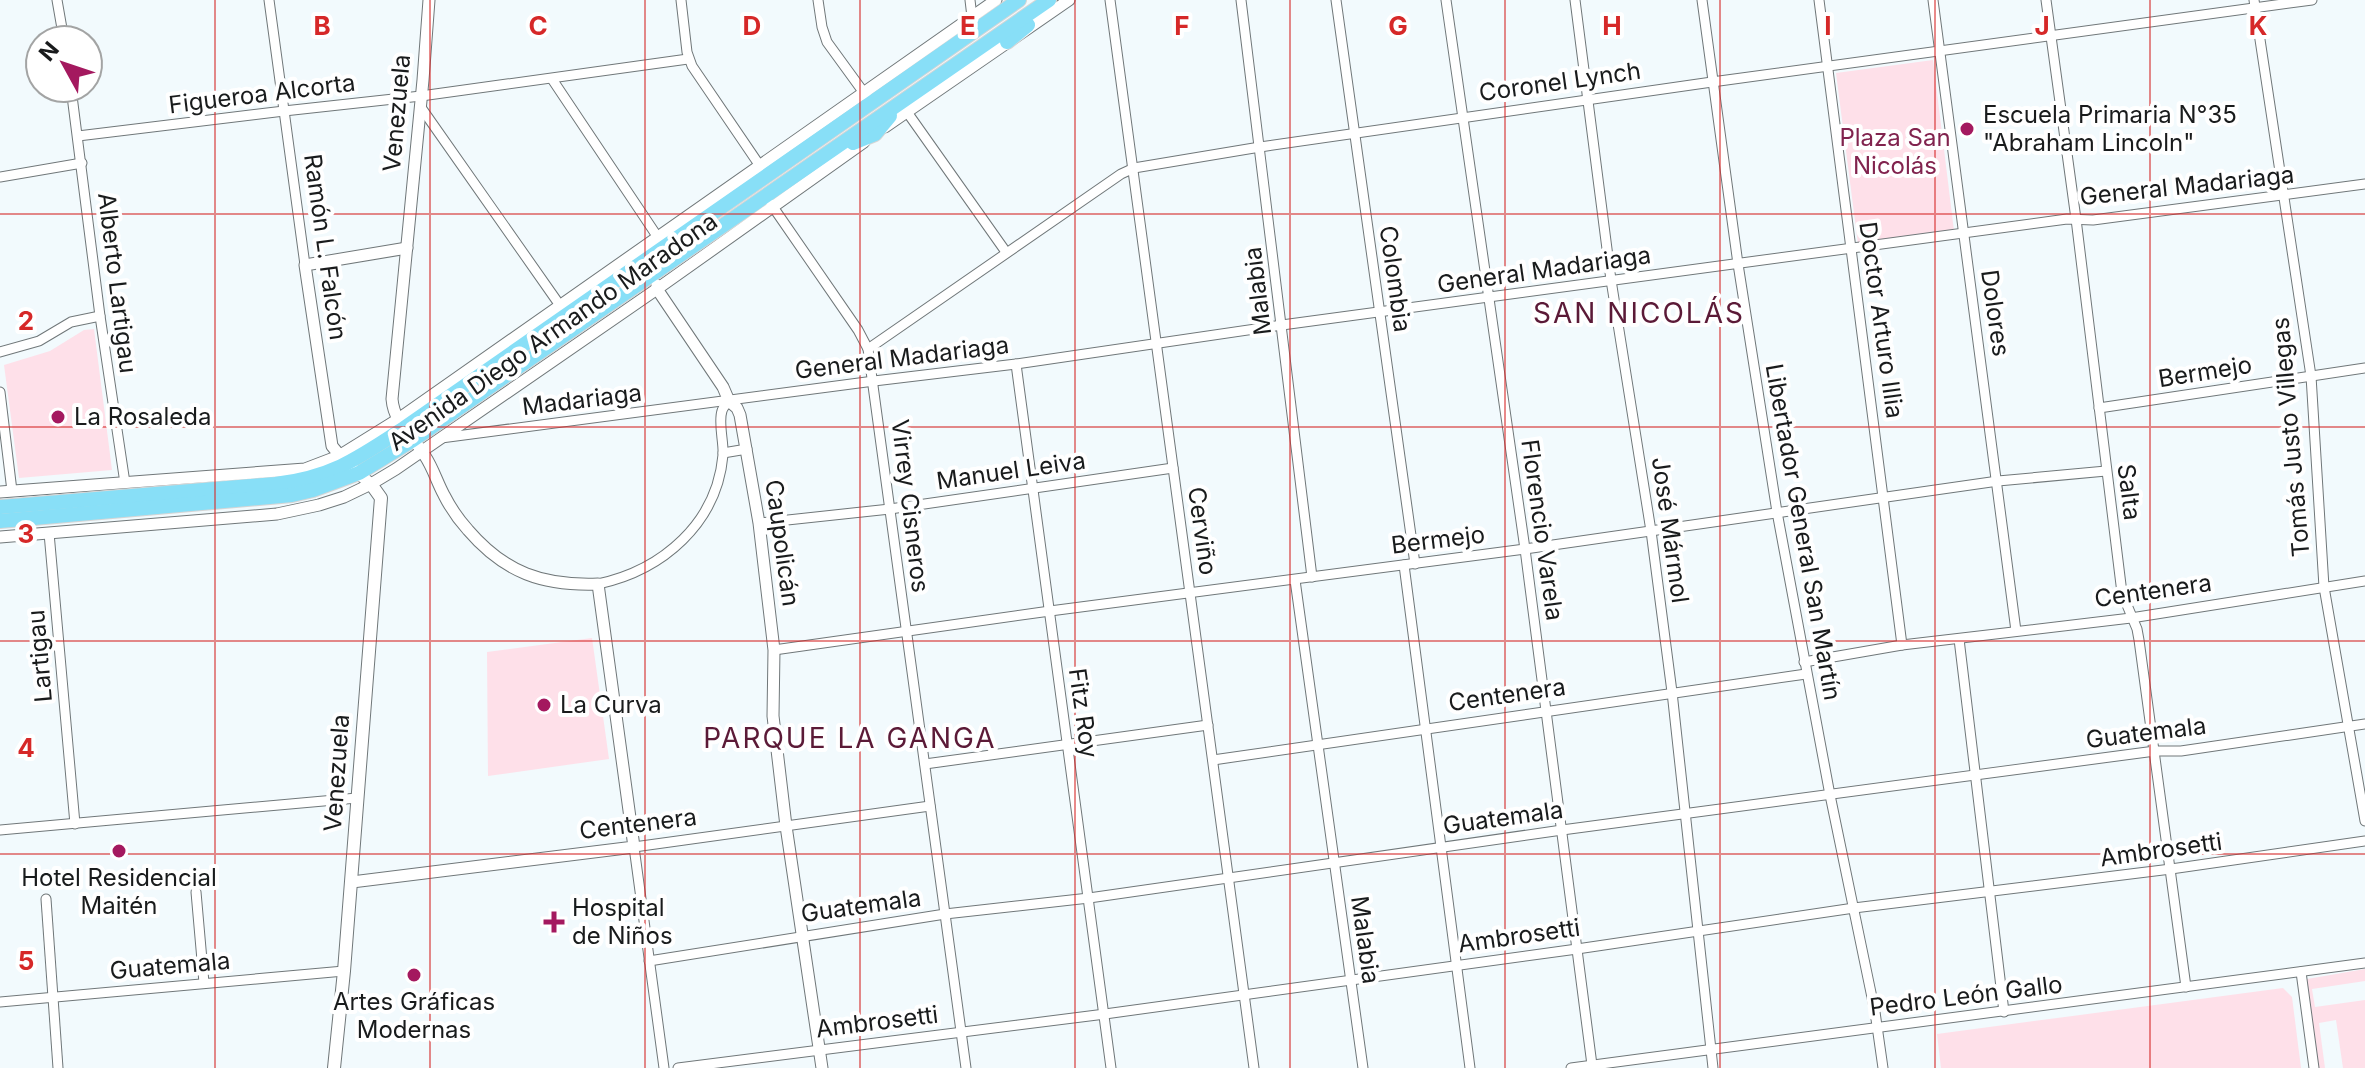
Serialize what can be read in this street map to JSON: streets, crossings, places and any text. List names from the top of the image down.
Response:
{
  "streets": {
    "main road": ["Venezuela", "Avenida Diego Armando Maradona"],
    "street": [
      "Coronel Lynch",
      "Figueroa Alcorta",
      "General Madariaga",
      "Ramón L. Falcón",
      "Colombia",
      "Alberto Lartigau",
      "Malabia",
      "Dolores",
      "Doctor Arturo Illia",
      "Bermejo",
      "Madariaga",
      "Tomás Justo Villegas",
      "Manuel Leiva",
      "Salta",
      "Virrey Cisneros",
      "Florencio Varela",
      "José Mármol",
      "Cerviño",
      "Libertador General San Martín",
      "Caupolicán",
      "Centenera",
      "Lartigau",
      "Fitz Roy",
      "Guatemala",
      "Ambrosetti",
      "Pedro León Gallo"
    ]
  },
  "crossings": [
    ["Coronel Lynch", "Colombia"],
    ["Coronel Lynch", "Malabia"],
    ["Coronel Lynch", "Dolores"],
    ["Coronel Lynch", "Doctor Arturo Illia"],
    ["Coronel Lynch", "Tomás Justo Villegas"],
    ["Coronel Lynch", "Salta"],
    ["Coronel Lynch", "Virrey Cisneros"],
    ["Coronel Lynch", "Florencio Varela"],
    ["Coronel Lynch", "José Mármol"],
    ["Coronel Lynch", "Cerviño"],
    ["Coronel Lynch", "Libertador General San Martín"],
    ["Figueroa Alcorta", "Venezuela"],
    ["Figueroa Alcorta", "Ramón L. Falcón"],
    ["Figueroa Alcorta", "Alberto Lartigau"],
    ["Figueroa Alcorta", "Virrey Cisneros"],
    ["Venezuela", "Ramón L. Falcón"],
    ["Venezuela", "Avenida Diego Armando Maradona"],
    ["Venezuela", "Centenera"],
    ["Venezuela", "Guatemala"],
    ["General Madariaga", "Colombia"],
    ["General Madariaga", "Malabia"],
    ["General Madariaga", "Dolores"],
    ["General Madariaga", "Doctor Arturo Illia"],
    ["General Madariaga", "Madariaga"],
    ["General Madariaga", "Tomás Justo Villegas"],
    ["General Madariaga", "Salta"],
    ["General Madariaga", "Virrey Cisneros"],
    ["General Madariaga", "Florencio Varela"],
    ["General Madariaga", "José Mármol"],
    ["General Madariaga", "Cerviño"],
    ["General Madariaga", "Libertador General San Martín"],
    ["General Madariaga", "Caupolicán"],
    ["General Madariaga", "Fitz Roy"],
    ["Ramón L. Falcón", "Avenida Diego Armando Maradona"],
    ["Colombia", "Bermejo"],
    ["Colombia", "Centenera"],
    ["Colombia", "Guatemala"],
    ["Colombia", "Ambrosetti"],
    ["Alberto Lartigau", "Avenida Diego Armando Maradona"],
    ["Malabia", "Bermejo"],
    ["Malabia", "Centenera"],
    ["Malabia", "Guatemala"],
    ["Malabia", "Ambrosetti"],
    ["Dolores", "Bermejo"],
    ["Dolores", "Centenera"],
    ["Doctor Arturo Illia", "Bermejo"],
    ["Doctor Arturo Illia", "Centenera"],
    ["Avenida Diego Armando Maradona", "Madariaga"],
    ["Avenida Diego Armando Maradona", "Virrey Cisneros"],
    ["Avenida Diego Armando Maradona", "Caupolicán"],
    ["Avenida Diego Armando Maradona", "Lartigau"],
    ["Bermejo", "Tomás Justo Villegas"],
    ["Bermejo", "Salta"],
    ["Bermejo", "Virrey Cisneros"],
    ["Bermejo", "Florencio Varela"],
    ["Bermejo", "José Mármol"],
    ["Bermejo", "Cerviño"],
    ["Bermejo", "Libertador General San Martín"],
    ["Bermejo", "Caupolicán"],
    ["Bermejo", "Fitz Roy"],
    ["Madariaga", "Caupolicán"],
    ["Tomás Justo Villegas", "Centenera"],
    ["Tomás Justo Villegas", "Guatemala"],
    ["Manuel Leiva", "Virrey Cisneros"],
    ["Manuel Leiva", "Cerviño"],
    ["Manuel Leiva", "Caupolicán"],
    ["Manuel Leiva", "Fitz Roy"],
    ["Salta", "Centenera"],
    ["Salta", "Guatemala"],
    ["Salta", "Ambrosetti"],
    ["Salta", "Pedro León Gallo"],
    ["Virrey Cisneros", "Centenera"],
    ["Virrey Cisneros", "Guatemala"],
    ["Virrey Cisneros", "Ambrosetti"],
    ["Florencio Varela", "Centenera"],
    ["Florencio Varela", "Guatemala"],
    ["Florencio Varela", "Ambrosetti"],
    ["Florencio Varela", "Pedro León Gallo"],
    ["José Mármol", "Centenera"],
    ["José Mármol", "Guatemala"],
    ["José Mármol", "Ambrosetti"],
    ["José Mármol", "Pedro León Gallo"],
    ["Cerviño", "Centenera"],
    ["Cerviño", "Guatemala"],
    ["Cerviño", "Ambrosetti"],
    ["Libertador General San Martín", "Centenera"],
    ["Libertador General San Martín", "Guatemala"],
    ["Libertador General San Martín", "Ambrosetti"],
    ["Libertador General San Martín", "Pedro León Gallo"],
    ["Caupolicán", "Centenera"],
    ["Caupolicán", "Guatemala"],
    ["Caupolicán", "Ambrosetti"],
    ["Fitz Roy", "Guatemala"],
    ["Fitz Roy", "Ambrosetti"]
  ],
  "districts": ["SAN NICOLÁS", "PARQUE LA GANGA"],
  "parks": ["Plaza San Nicolás"],
  "places": {
    "other": [
      "Escuela Primaria N°35 \"Abraham Lincoln\"",
      "La Rosaleda",
      "La Curva",
      "Hotel Residencial Maitén",
      "Artes Gráficas Modernas"
    ],
    "health": ["Hospital de Niños"]
  },
  "north": "top left",
  "grid": {
    "columns": [
      "B",
      "C",
      "D",
      "E",
      "F",
      "G",
      "H",
      "I",
      "J",
      "K"
    ],
    "rows": [
      "2",
      "3",
      "4",
      "5"
    ]
  }
}
